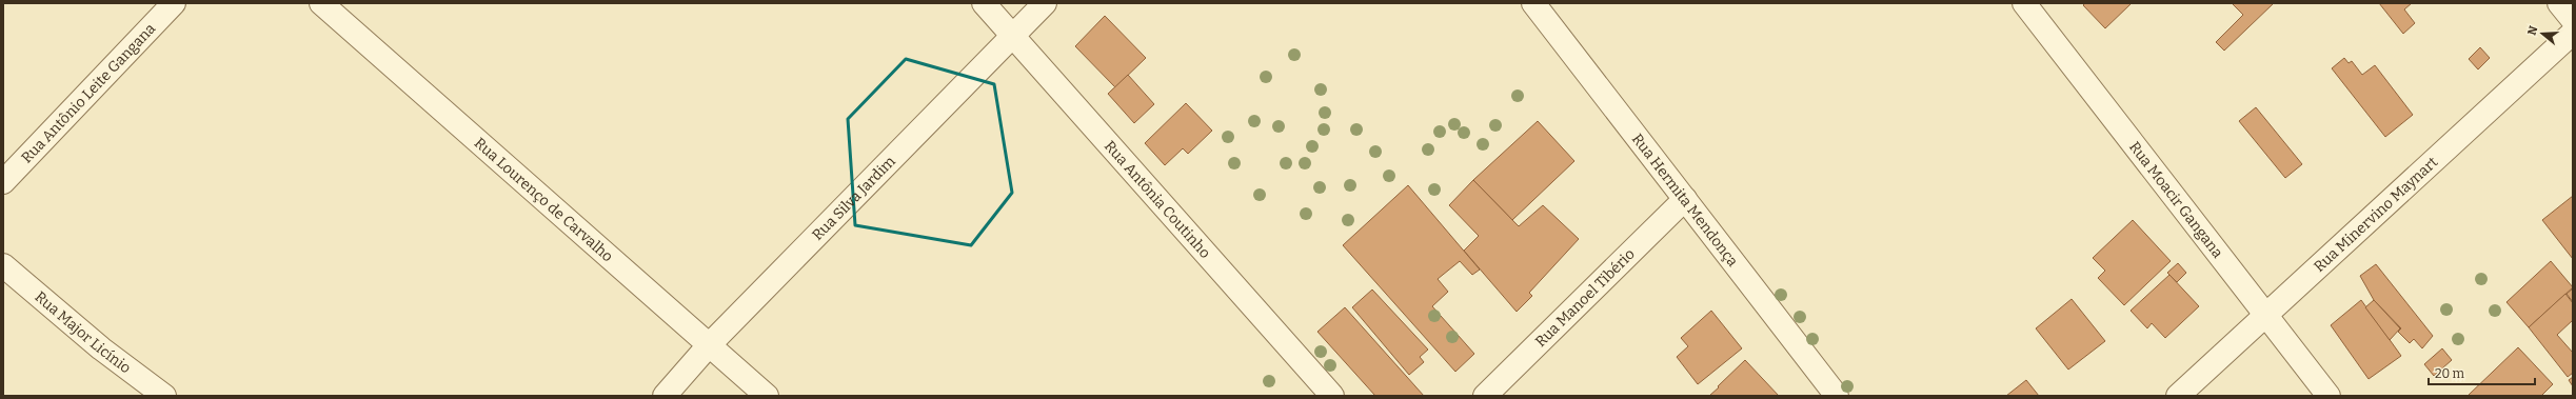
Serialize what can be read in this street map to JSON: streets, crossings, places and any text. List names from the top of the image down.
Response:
{
  "streets": {
    "street": [
      "Rua Antônio Leite Gangana",
      "Rua Silva Jardim",
      "Rua Antônia Coutinho",
      "Rua Hermita Mendonça",
      "Rua Lourenço de Carvalho",
      "Rua Moacir Gangana",
      "Rua Minervino Maynart",
      "Rua Manoel Tibério",
      "Rua Major Licínio"
    ]
  },
  "crossings": [
    ["Rua Silva Jardim", "Rua Antônia Coutinho"],
    ["Rua Silva Jardim", "Rua Lourenço de Carvalho"],
    ["Rua Hermita Mendonça", "Rua Manoel Tibério"],
    ["Rua Moacir Gangana", "Rua Minervino Maynart"]
  ],
  "scale_bar": "20 m",
  "north": "left"
}
